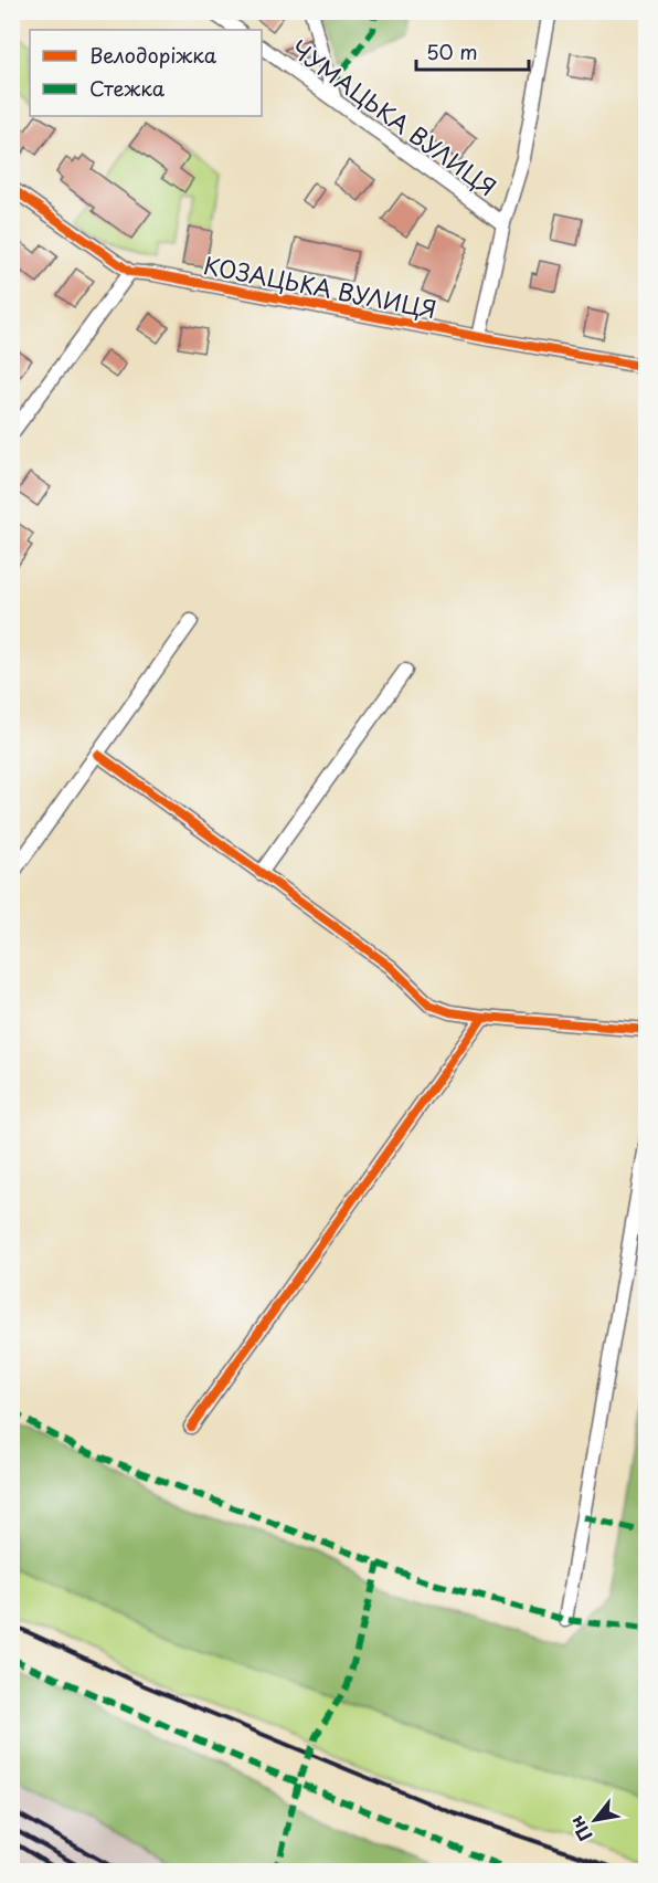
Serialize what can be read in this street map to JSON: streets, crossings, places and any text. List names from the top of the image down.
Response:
{
  "streets": {
    "street": ["ЧУМАЦЬКА ВУЛИЦЯ", "КОЗАЦЬКА ВУЛИЦЯ"]
  },
  "legend": ["Велодоріжка", "Стежка"],
  "scale_bar": "50 m",
  "north": "bottom left"
}
